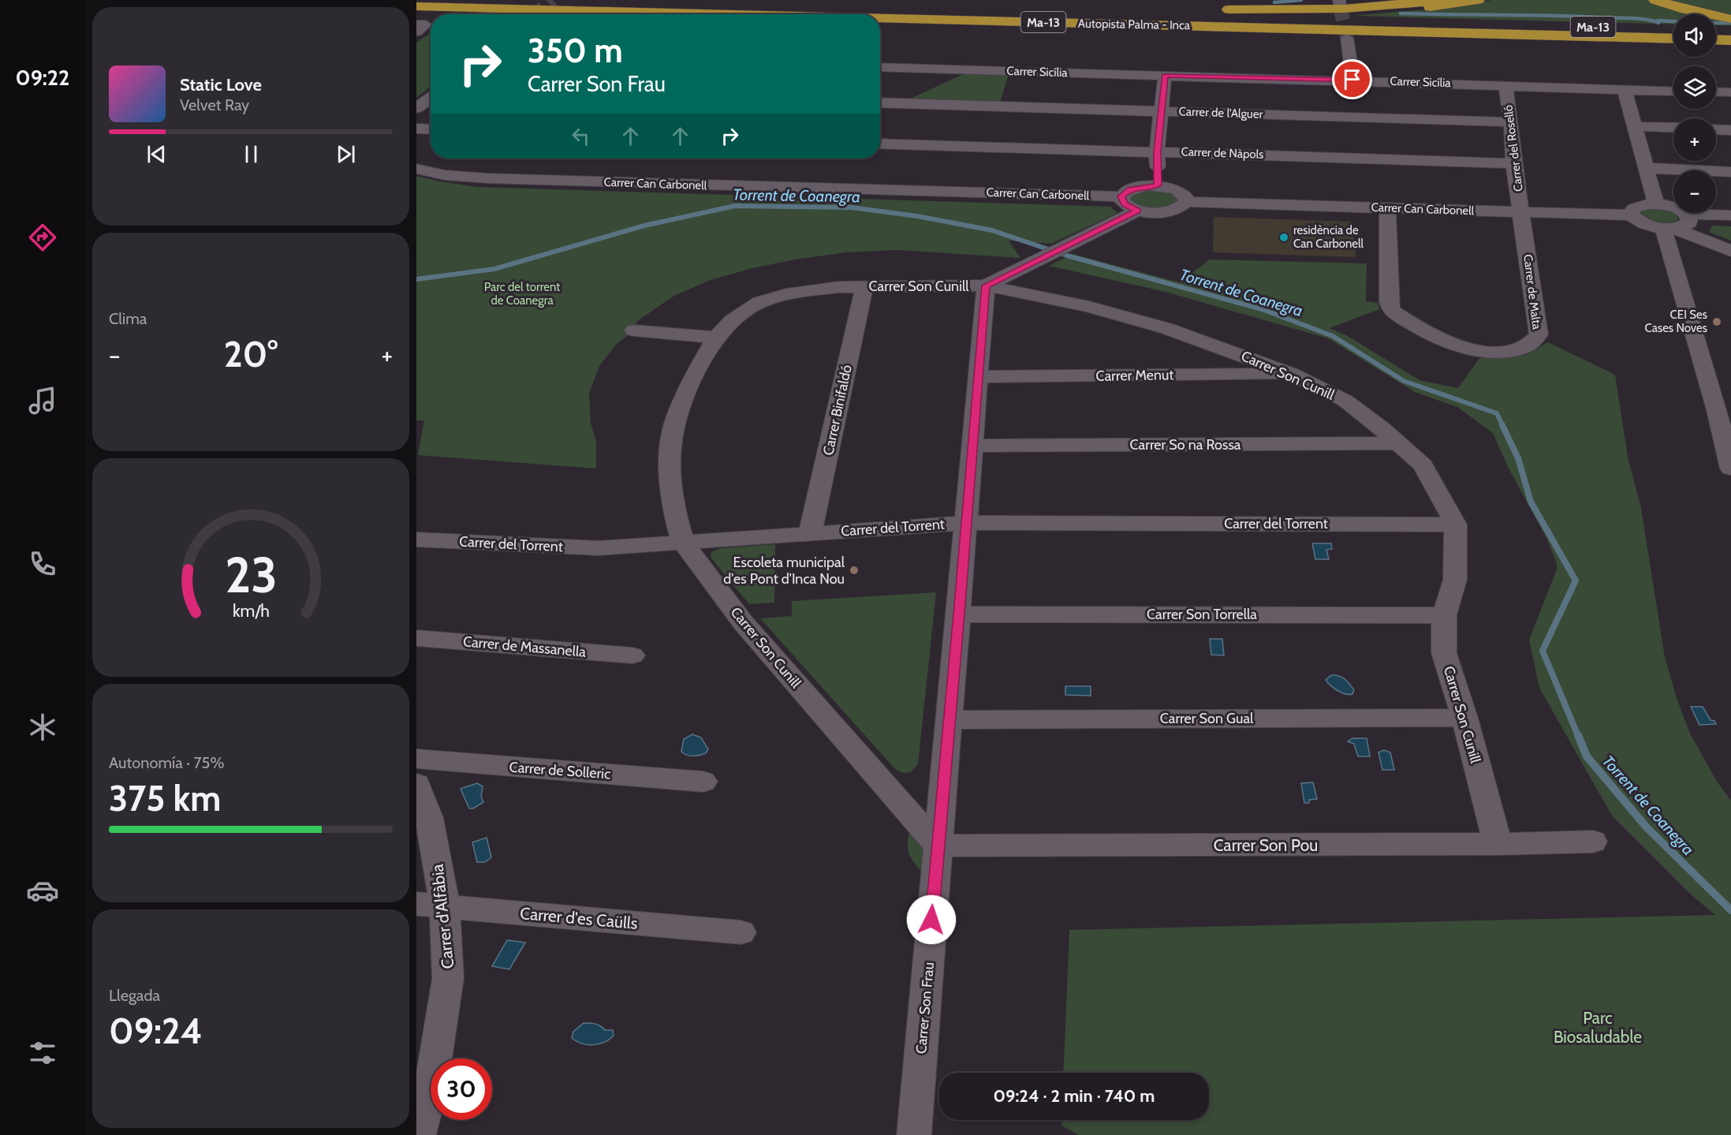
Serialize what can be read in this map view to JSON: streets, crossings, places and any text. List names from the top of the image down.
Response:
{
  "streets": {
    "highway": ["Ma-13", "Autopista Palma - Inca"],
    "street": [
      "Carrer Sicília",
      "Carrer de l'Alguer",
      "Carrer del Roselló",
      "Carrer de Nàpols",
      "Carrer Can Carbonell",
      "Carrer Son Cunill",
      "Carrer de Malta",
      "Carrer Menut",
      "Carrer Binifaldó",
      "Carrer So na Rossa",
      "Carrer del Torrent",
      "Carrer Son Torrella",
      "Carrer de Massanella",
      "Carrer Son Gual",
      "Carrer de Solleric",
      "Carrer Son Pou",
      "Carrer d'Alfàbia",
      "Carrer d'es Caülls",
      "Carrer Son Frau"
    ]
  },
  "crossings": [
    ["Carrer Sicília", "Carrer del Roselló"],
    ["Carrer de l'Alguer", "Carrer del Roselló"],
    ["Carrer del Roselló", "Carrer de Nàpols"],
    ["Carrer del Roselló", "Carrer Can Carbonell"],
    ["Carrer del Roselló", "Carrer de Malta"],
    ["Carrer Can Carbonell", "Carrer de Malta"],
    ["Carrer Son Cunill", "Carrer Menut"],
    ["Carrer Son Cunill", "Carrer Binifaldó"],
    ["Carrer Son Cunill", "Carrer So na Rossa"],
    ["Carrer Son Cunill", "Carrer del Torrent"],
    ["Carrer Son Cunill", "Carrer Son Torrella"],
    ["Carrer Son Cunill", "Carrer Son Gual"],
    ["Carrer Son Cunill", "Carrer Son Pou"],
    ["Carrer Son Cunill", "Carrer Son Frau"],
    ["Carrer Menut", "Carrer Son Frau"],
    ["Carrer Binifaldó", "Carrer del Torrent"],
    ["Carrer So na Rossa", "Carrer Son Frau"],
    ["Carrer del Torrent", "Carrer Son Frau"],
    ["Carrer Son Torrella", "Carrer Son Frau"],
    ["Carrer Son Gual", "Carrer Son Frau"],
    ["Carrer Son Pou", "Carrer Son Frau"],
    ["Carrer d'Alfàbia", "Carrer d'es Caülls"]
  ],
  "water": ["Torrent de Coanegra"],
  "parks": ["Parc del torrent de Coanegra", "Parc Biosaludable"],
  "places": ["residència de Can Carbonell", "CEI Ses Cases Noves", "Escoleta municipal d'es Pont d'Inca Nou"],
  "page": {
    "tabs": "09:22",
    "map_buttons": ["+", "−"],
    "turn": ["350 m", "Carrer Son Frau"],
    "song": ["Static Love", "Velvet Ray"],
    "tile": [
      "Clima",
      ["Autonomía · 75%", "375 km"],
      ["Llegada", "09:24"]
    ],
    "heat": ["−", "20°", "+"],
    "limit": "30",
    "trip": "09:24 · 2 min · 740 m",
    "gauge": ["23", "km/h"]
  }
}
